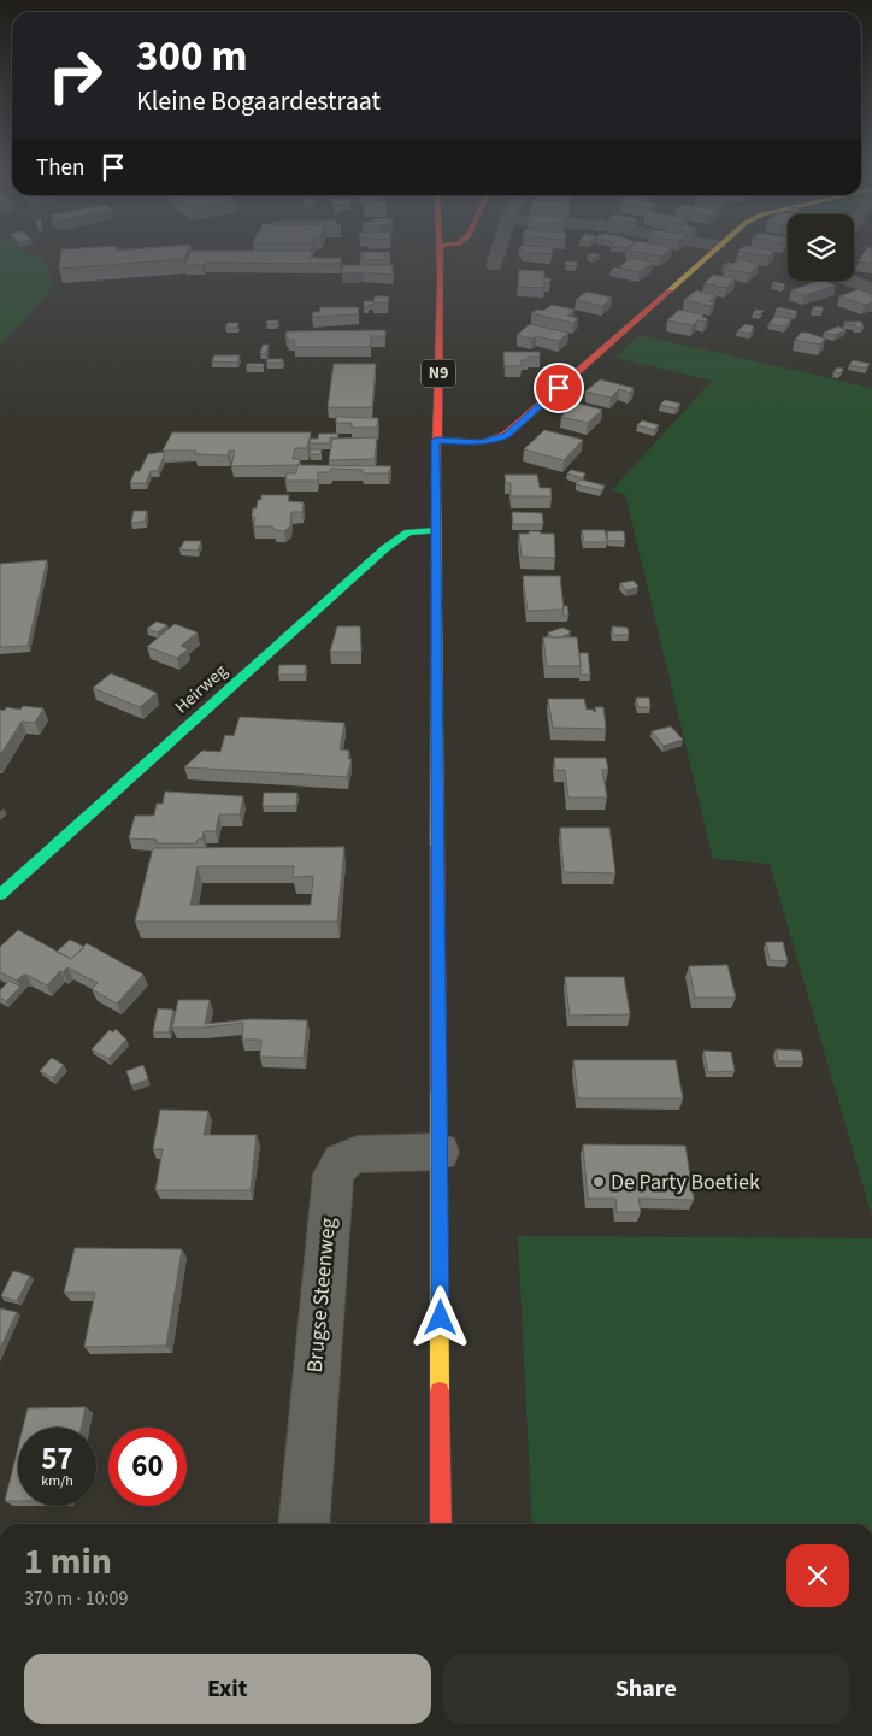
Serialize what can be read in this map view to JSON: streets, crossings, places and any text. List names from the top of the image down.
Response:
{
  "streets": {
    "main road": ["N9", "Heirweg"],
    "street": ["Brugse Steenweg"]
  },
  "crossings": [
    ["N9", "Heirweg"],
    ["N9", "Brugse Steenweg"]
  ],
  "places": ["De Party Boetiek"],
  "page": {
    "turn": ["300 m", "Kleine Bogaardestraat"],
    "then": "Then",
    "speed": "57 km/h",
    "limit": "60",
    "heading": ["1 min", "370 m · 10:09"],
    "buttons": ["Exit", "Share"]
  }
}
